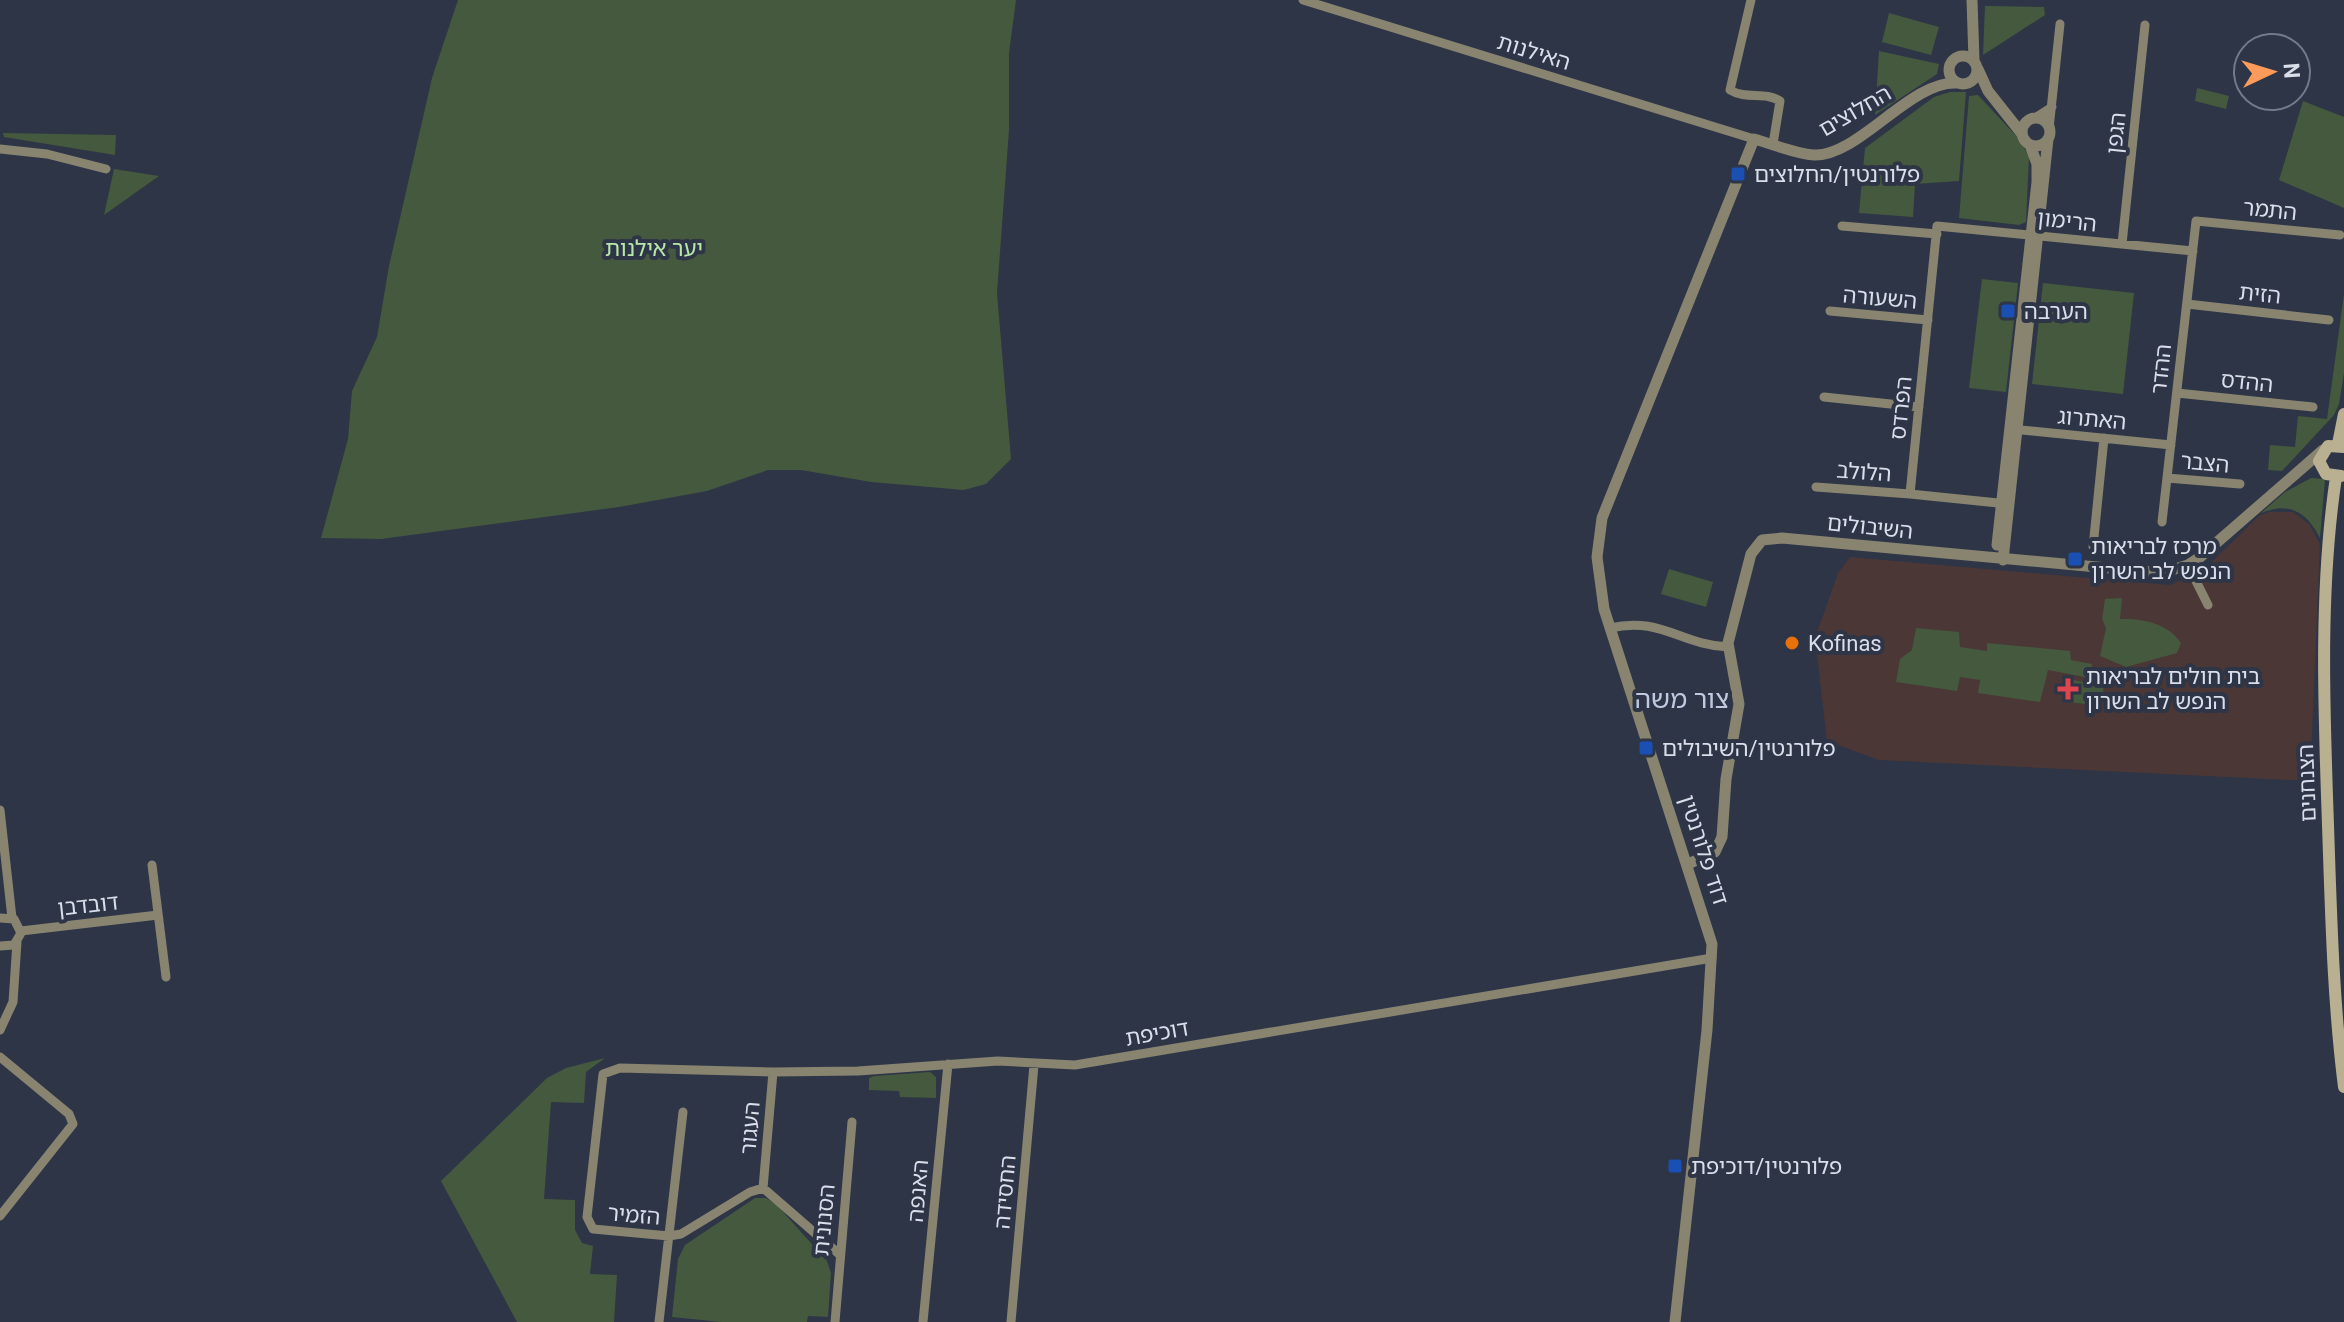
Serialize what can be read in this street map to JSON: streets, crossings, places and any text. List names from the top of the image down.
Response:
{
  "streets": {
    "main road": ["הצנחנים"],
    "street": [
      "האילנות",
      "החלוצים",
      "הגפן",
      "התמר",
      "הרימון",
      "הזית",
      "השעורה",
      "ההדר",
      "ההדס",
      "הפרדס",
      "האתרוג",
      "הצבר",
      "הלולב",
      "השיבולים",
      "דוד פלורנטין",
      "דובדבן",
      "דוכיפת",
      "העגור",
      "האנפה",
      "החסידה",
      "הזמיר",
      "הסנונית"
    ]
  },
  "crossings": [
    ["האילנות", "החלוצים"],
    ["האילנות", "דוד פלורנטין"],
    ["החלוצים", "דוד פלורנטין"],
    ["הגפן", "הרימון"],
    ["התמר", "ההדר"],
    ["הרימון", "ההדר"],
    ["הרימון", "הפרדס"],
    ["הזית", "ההדר"],
    ["השעורה", "הפרדס"],
    ["ההדר", "ההדס"],
    ["ההדר", "האתרוג"],
    ["ההדר", "הצבר"],
    ["הפרדס", "הלולב"],
    ["השיבולים", "הצנחנים"],
    ["השיבולים", "דוד פלורנטין"],
    ["דוד פלורנטין", "דוכיפת"],
    ["דוכיפת", "העגור"],
    ["דוכיפת", "האנפה"],
    ["דוכיפת", "החסידה"],
    ["דוכיפת", "הזמיר"],
    ["העגור", "הזמיר"]
  ],
  "districts": ["צור משה"],
  "parks": ["יער אילנות"],
  "places": {
    "transit": [
      "פלורנטין/החלוצים",
      "הערבה",
      "מרכז לבריאות הנפש לב השרון",
      "פלורנטין/השיבולים",
      "פלורנטין/דוכיפת"
    ],
    "other": ["Kofinas"],
    "health": ["בית חולים לבריאות הנפש לב השרון"]
  },
  "north": "right"
}
